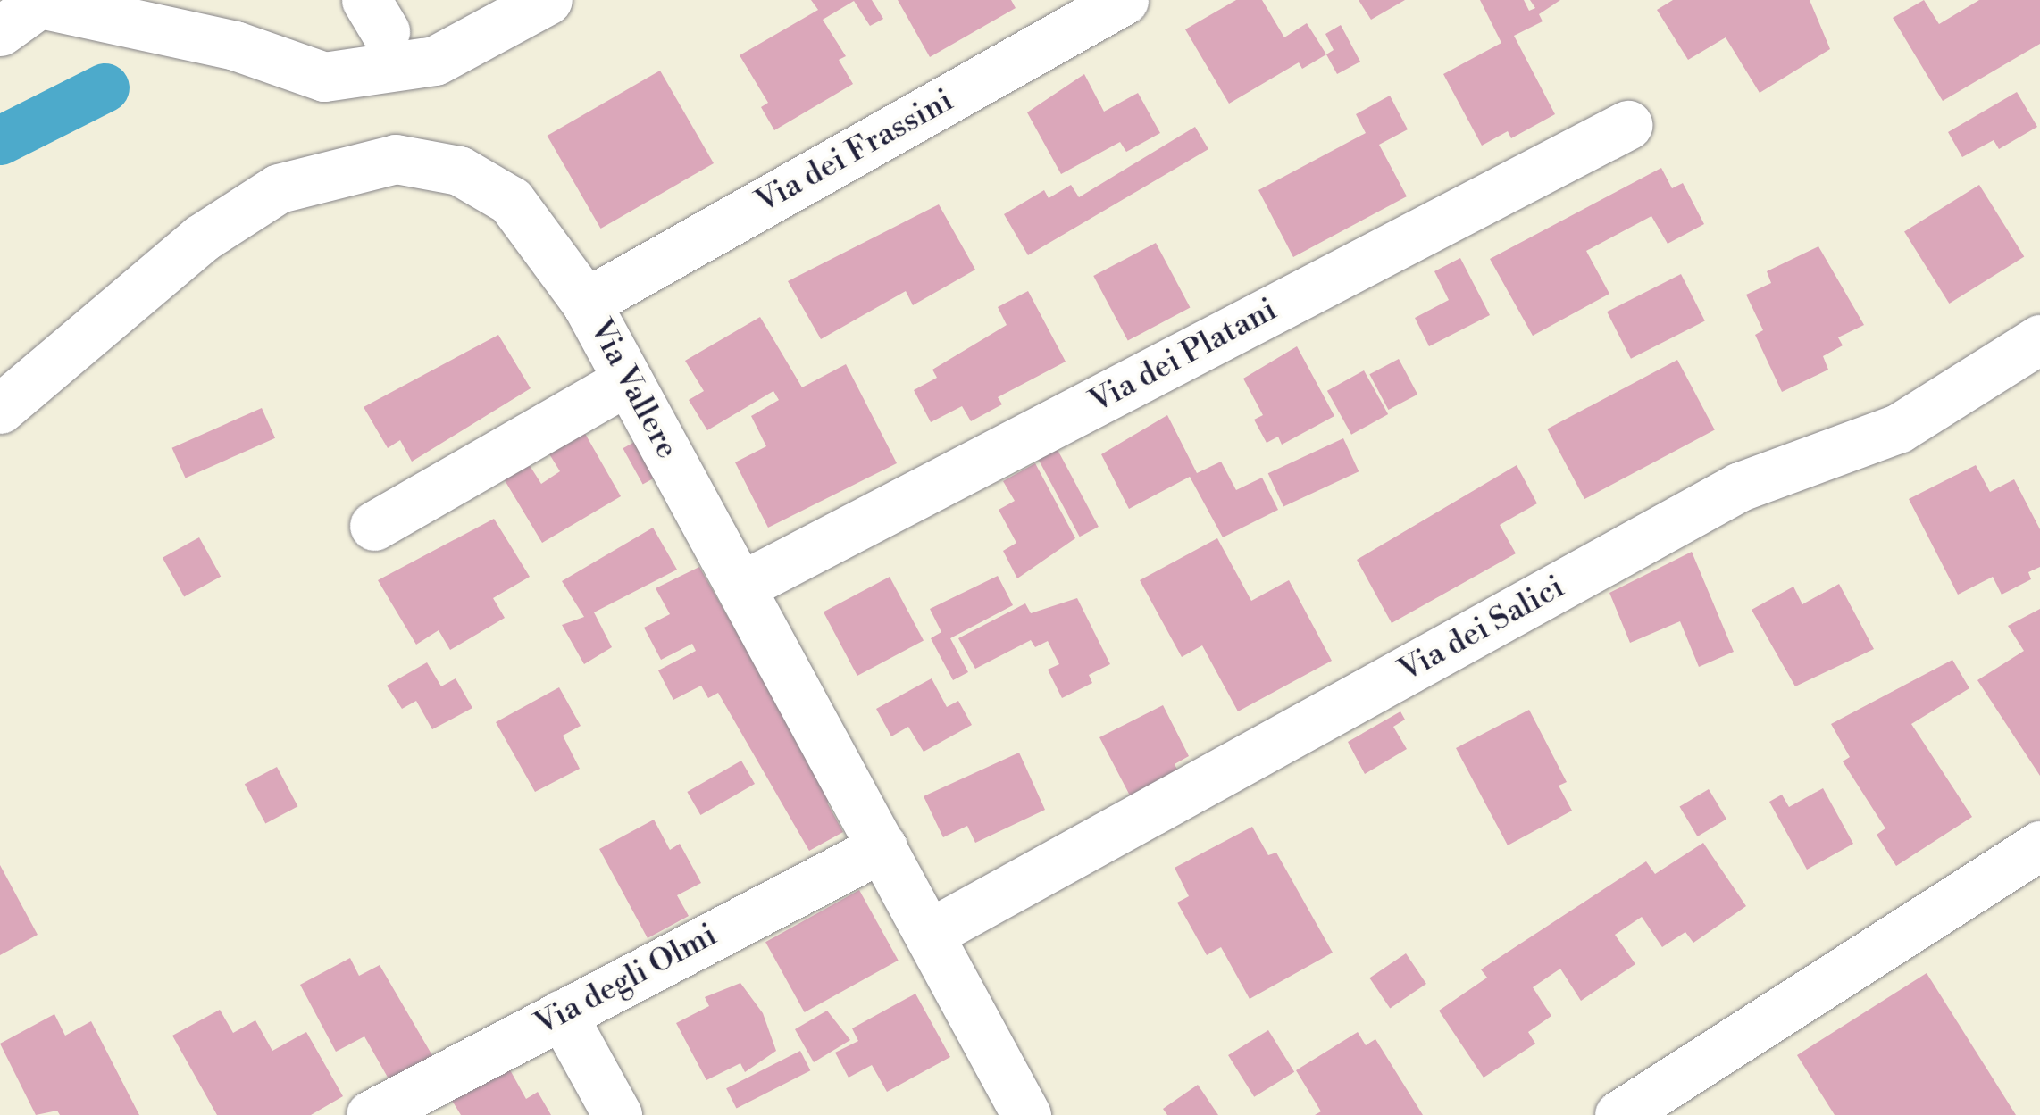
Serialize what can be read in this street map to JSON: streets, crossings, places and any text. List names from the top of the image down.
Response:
{
  "streets": {
    "street": [
      "Via dei Frassini",
      "Via dei Platani",
      "Via Vallere",
      "Via dei Salici",
      "Via degli Olmi"
    ]
  },
  "crossings": [
    ["Via dei Frassini", "Via Vallere"],
    ["Via dei Platani", "Via Vallere"],
    ["Via Vallere", "Via dei Salici"],
    ["Via Vallere", "Via degli Olmi"]
  ]
}
